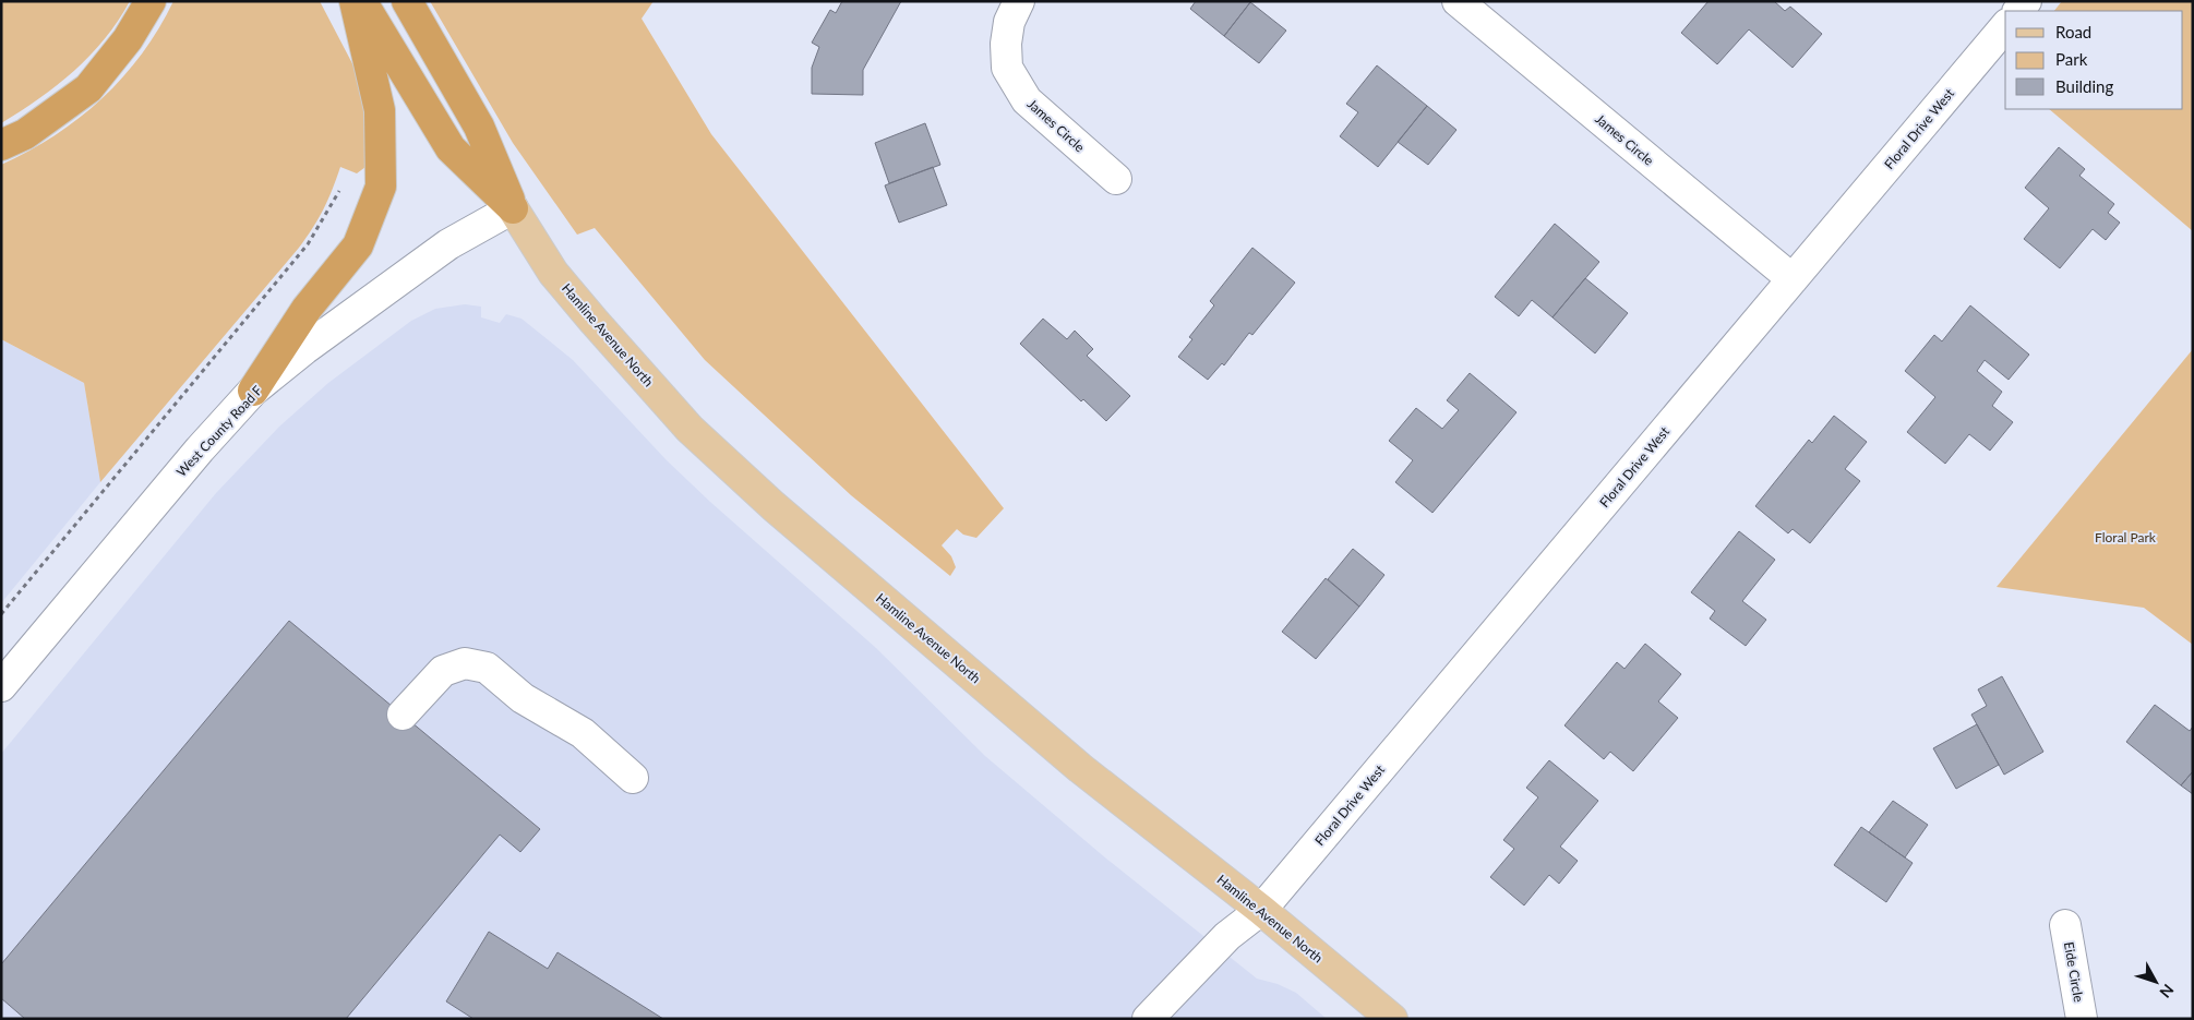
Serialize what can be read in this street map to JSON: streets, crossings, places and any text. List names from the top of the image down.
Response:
{
  "streets": {
    "highway": ["Hamline Avenue North"],
    "street": [
      "James Circle",
      "Floral Drive West",
      "West County Road F",
      "Eide Circle"
    ]
  },
  "crossings": [
    ["James Circle", "Floral Drive West"],
    ["Floral Drive West", "Hamline Avenue North"],
    ["Hamline Avenue North", "West County Road F"]
  ],
  "parks": ["Floral Park"],
  "legend": ["Road", "Park", "Building"],
  "north": "bottom right"
}
